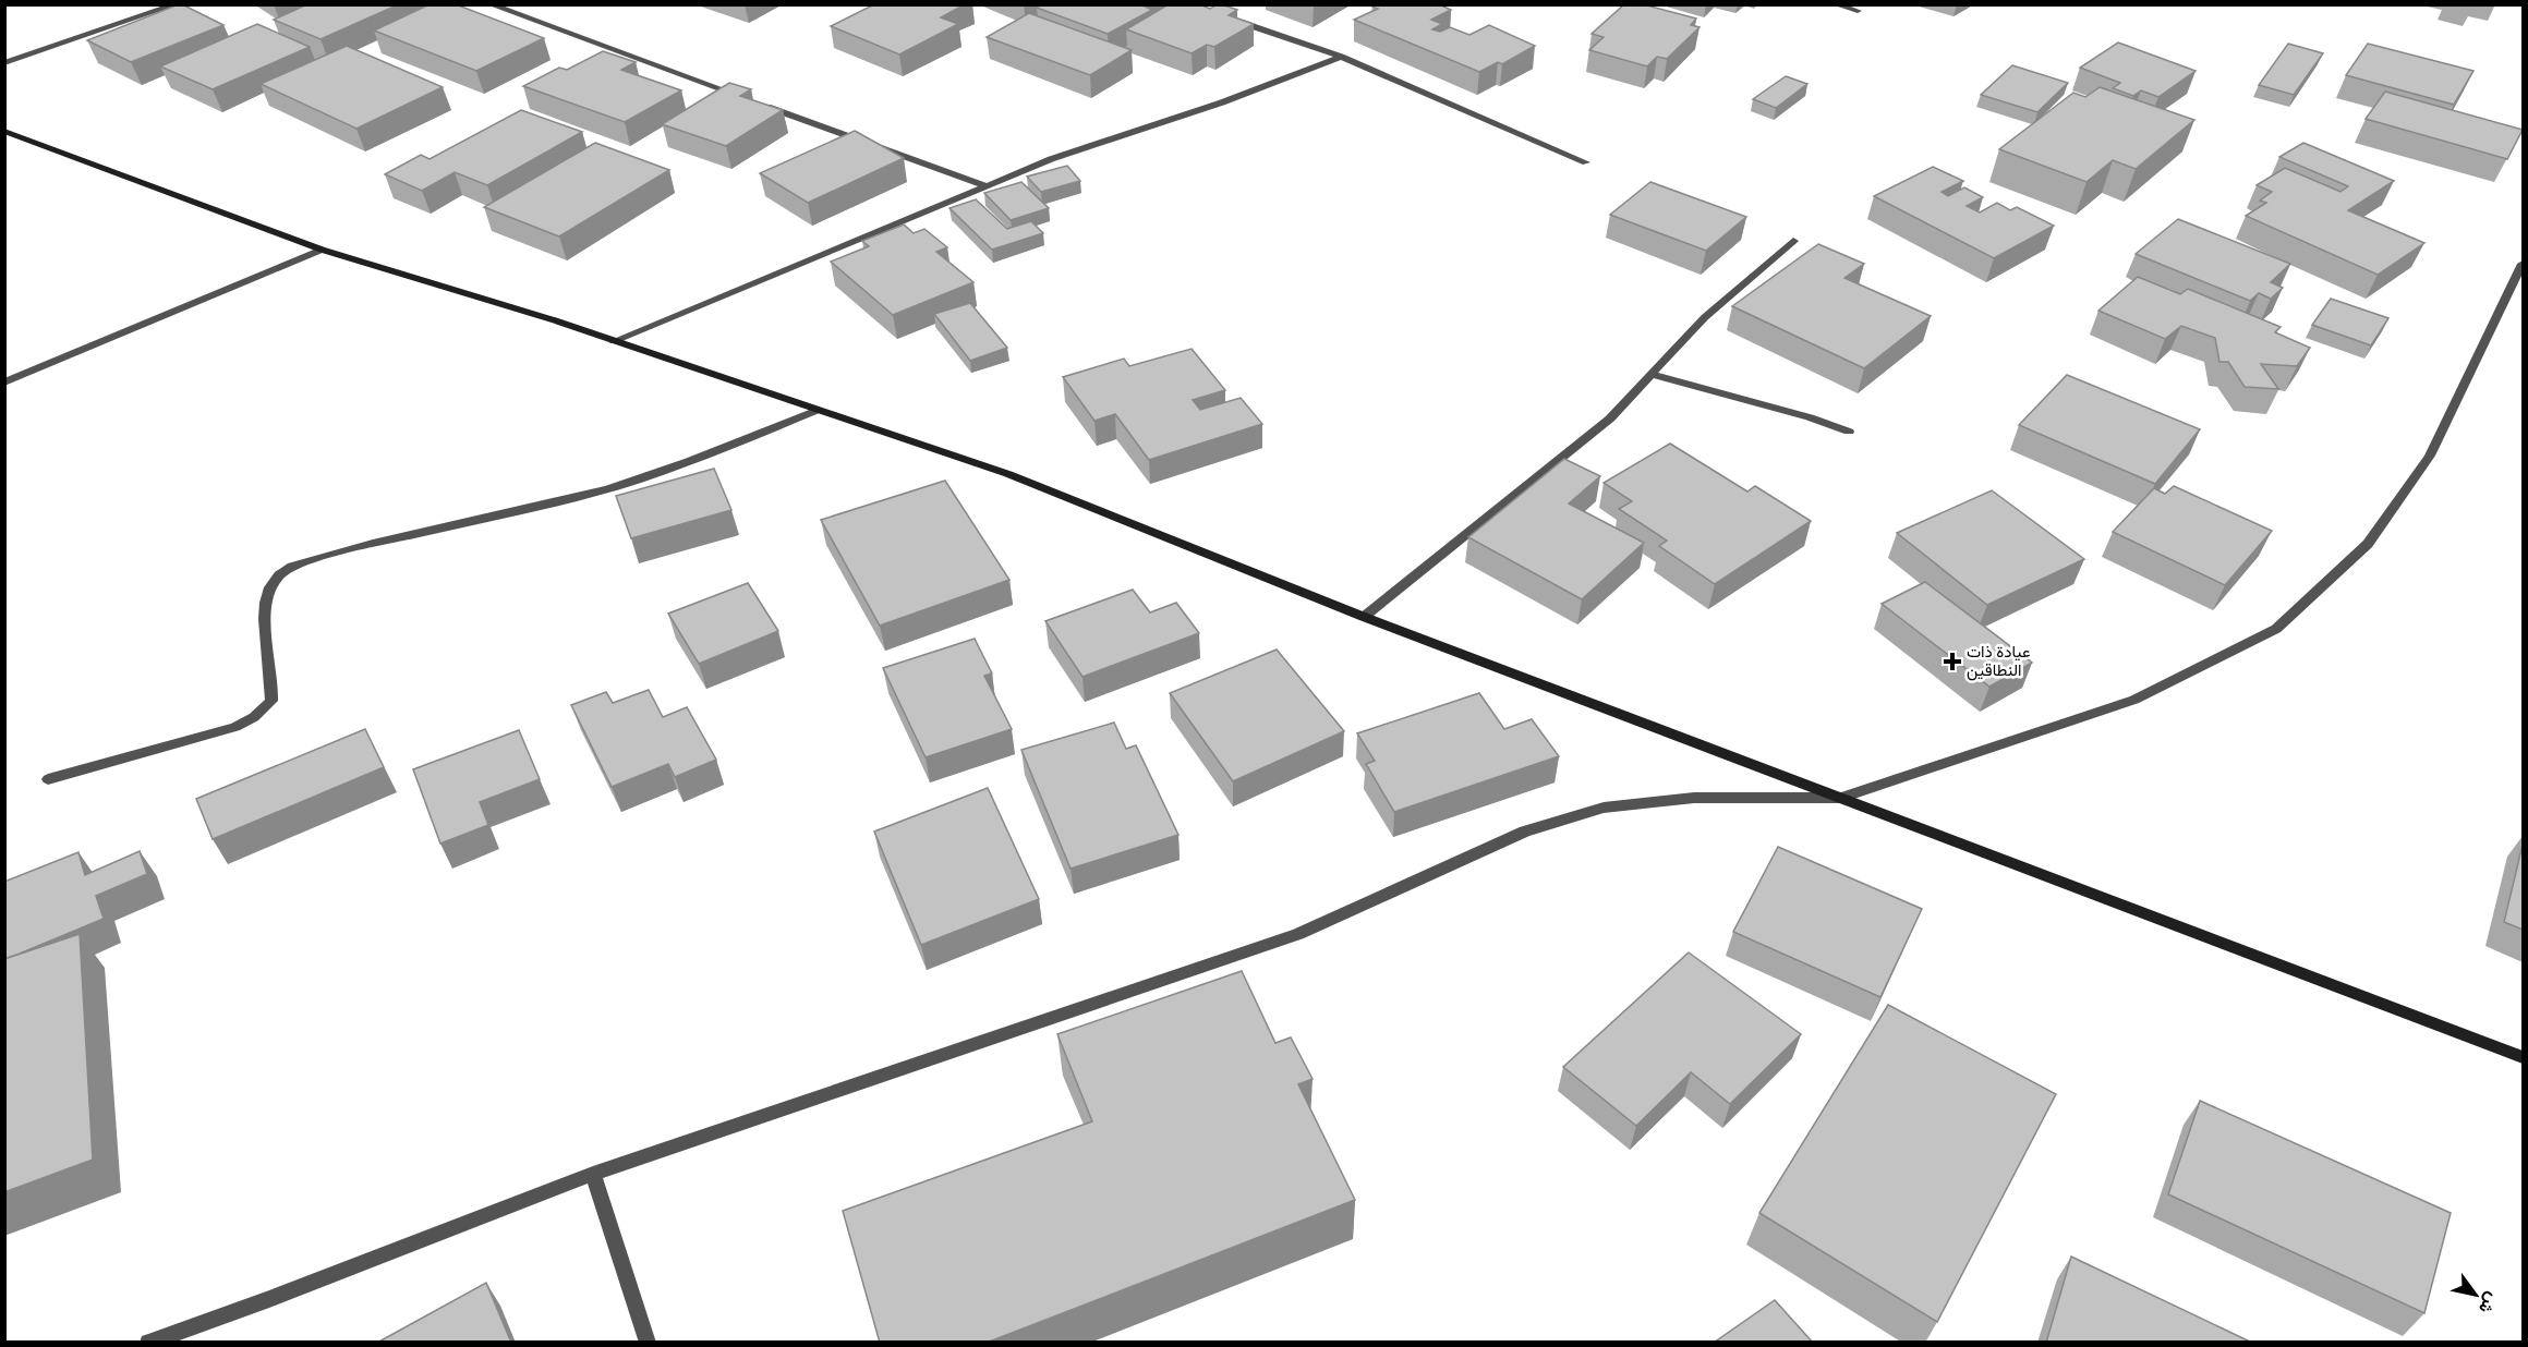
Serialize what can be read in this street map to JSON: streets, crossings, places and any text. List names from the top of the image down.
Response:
{
  "places": {
    "health": ["عيادة ذات النطاقين"]
  },
  "north": "bottom right"
}
